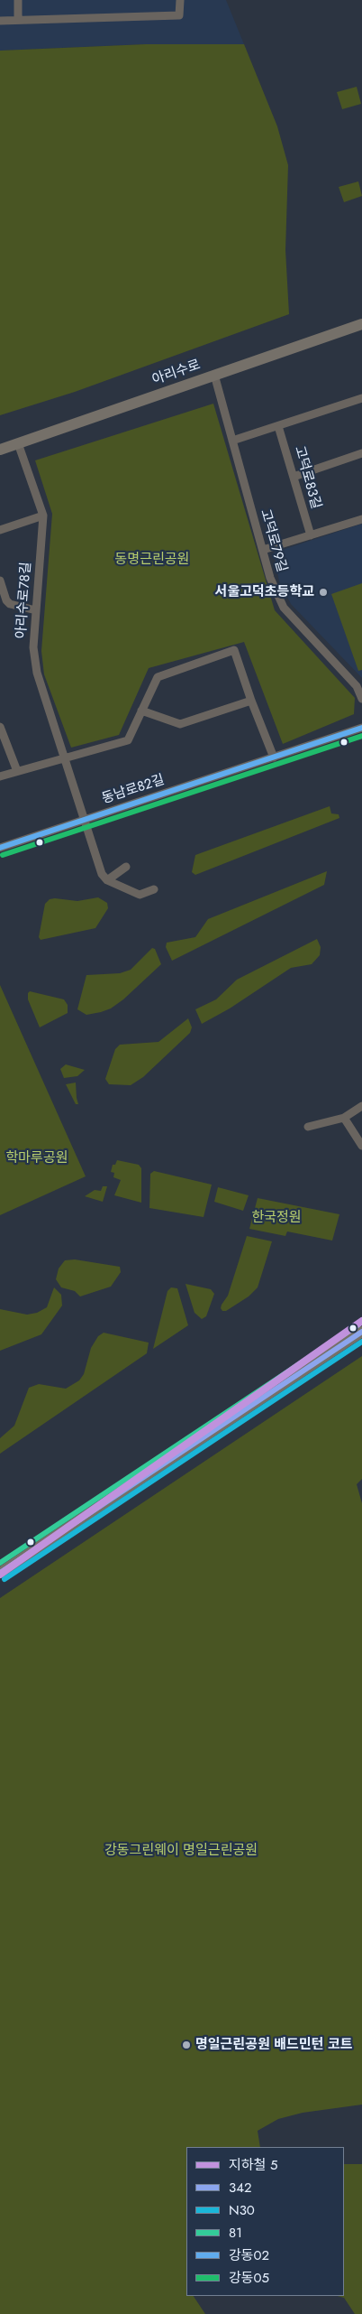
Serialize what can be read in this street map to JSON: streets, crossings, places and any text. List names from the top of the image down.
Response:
{
  "streets": {
    "main road": ["아리수로"],
    "street": [
      "고덕로83길",
      "고덕로79길",
      "아리수로78길",
      "동남로82길"
    ]
  },
  "crossings": [
    ["아리수로", "고덕로79길"],
    ["아리수로", "아리수로78길"],
    ["아리수로78길", "동남로82길"]
  ],
  "parks": [
    "동명근린공원",
    "학마루공원",
    "한국정원",
    "강동그린웨이 명일근린공원"
  ],
  "places": ["서울고덕초등학교", "명일근린공원 배드민턴 코트"],
  "lines": [
    "transit line 강동02",
    "transit line 강동05",
    "metro line 5",
    "transit line 81",
    "transit line 342",
    "transit line N30"
  ],
  "legend": [
    "지하철 5",
    "342",
    "N30",
    "81",
    "강동02",
    "강동05"
  ]
}
